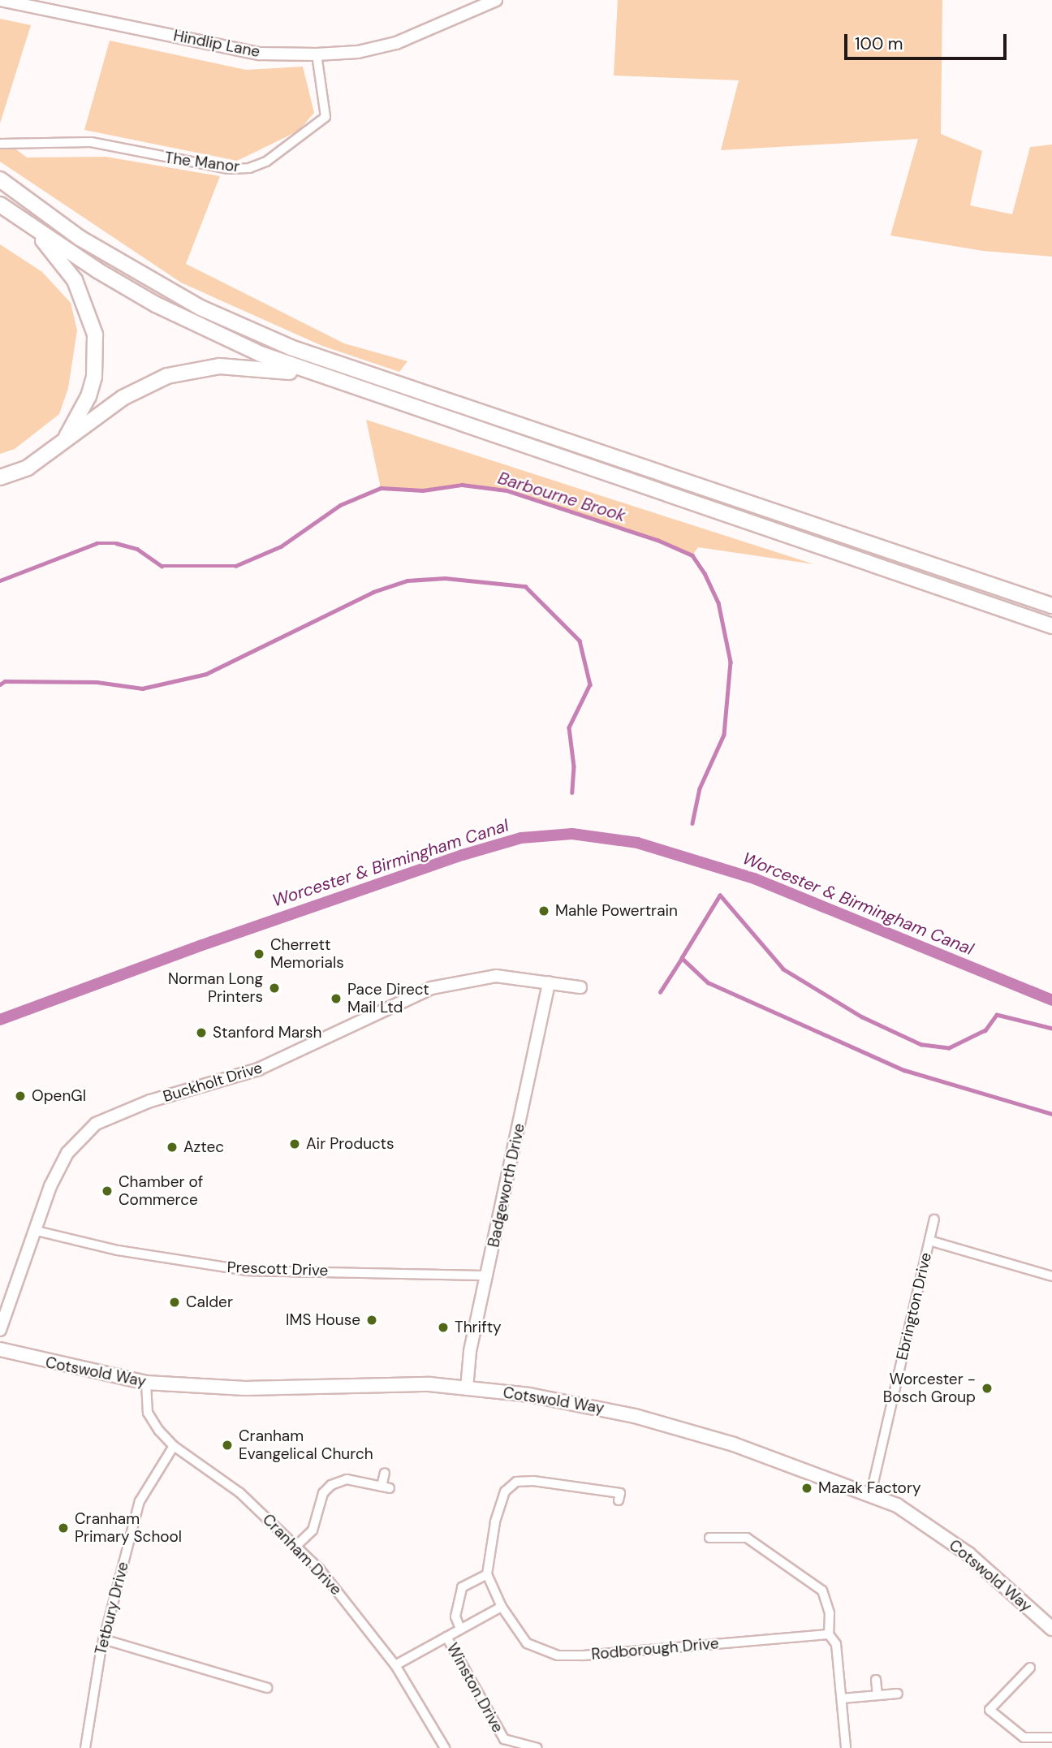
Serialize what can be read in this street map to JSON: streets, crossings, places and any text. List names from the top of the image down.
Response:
{
  "streets": {
    "main road": ["Cotswold Way"],
    "street": [
      "Hindlip Lane",
      "The Manor",
      "Buckholt Drive",
      "Badgeworth Drive",
      "Prescott Drive",
      "Ebrington Drive",
      "Cranham Drive",
      "Tetbury Drive",
      "Rodborough Drive",
      "Winston Drive"
    ]
  },
  "crossings": [
    ["Hindlip Lane", "The Manor"],
    ["Buckholt Drive", "Badgeworth Drive"],
    ["Buckholt Drive", "Prescott Drive"],
    ["Badgeworth Drive", "Prescott Drive"],
    ["Badgeworth Drive", "Cotswold Way"],
    ["Ebrington Drive", "Cotswold Way"],
    ["Cotswold Way", "Cranham Drive"],
    ["Cranham Drive", "Tetbury Drive"]
  ],
  "water": ["Barbourne Brook", "Worcester & Birmingham Canal"],
  "places": [
    "Mahle Powertrain",
    "Cherrett Memorials",
    "Norman Long Printers",
    "Pace Direct Mail Ltd",
    "Stanford Marsh",
    "OpenGI",
    "Air Products",
    "Aztec",
    "Chamber of Commerce",
    "Calder",
    "IMS House",
    "Thrifty",
    "Worcester - Bosch Group",
    "Cranham Evangelical Church",
    "Mazak Factory",
    "Cranham Primary School"
  ],
  "scale_bar": "100 m"
}
